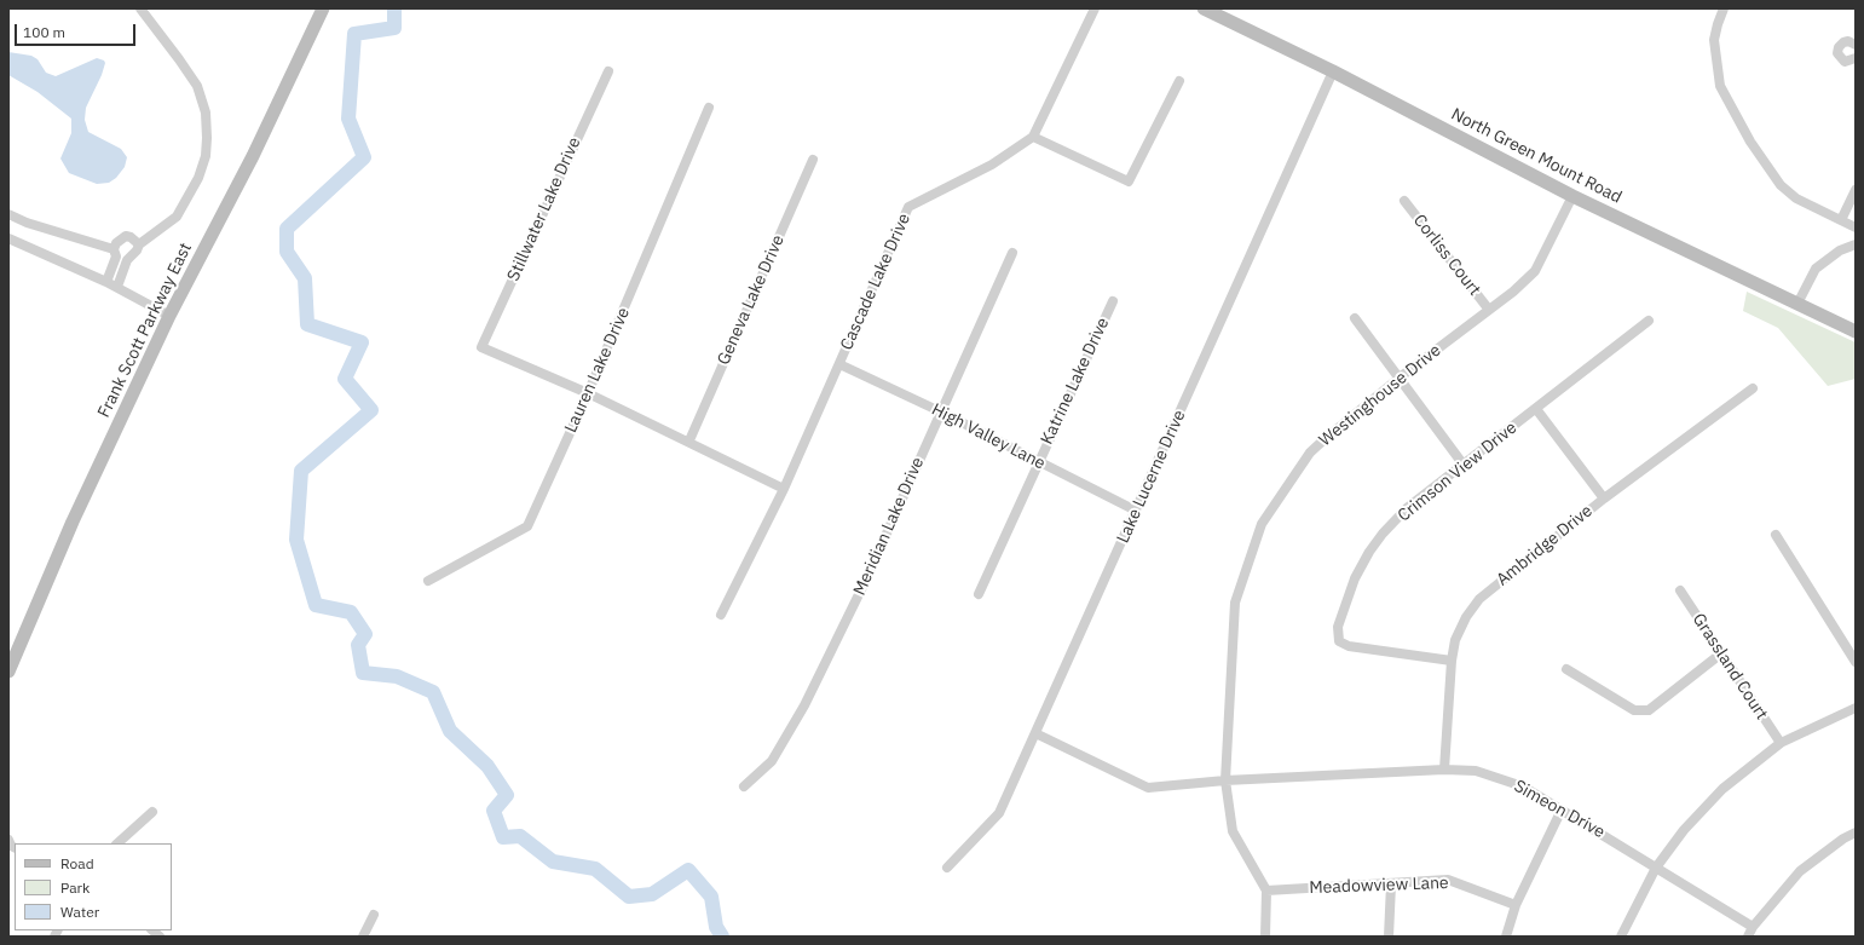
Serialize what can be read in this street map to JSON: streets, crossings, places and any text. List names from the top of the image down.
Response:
{
  "streets": {
    "main road": ["North Green Mount Road", "Frank Scott Parkway East"],
    "street": [
      "Stillwater Lake Drive",
      "Corliss Court",
      "Cascade Lake Drive",
      "Geneva Lake Drive",
      "Lauren Lake Drive",
      "Katrine Lake Drive",
      "Westinghouse Drive",
      "High Valley Lane",
      "Crimson View Drive",
      "Lake Lucerne Drive",
      "Meridian Lake Drive",
      "Ambridge Drive",
      "Grassland Court",
      "Simeon Drive",
      "Meadowview Lane"
    ]
  },
  "crossings": [
    ["North Green Mount Road", "Westinghouse Drive"],
    ["North Green Mount Road", "Lake Lucerne Drive"],
    ["Stillwater Lake Drive", "Lauren Lake Drive"],
    ["Corliss Court", "Westinghouse Drive"],
    ["Cascade Lake Drive", "High Valley Lane"],
    ["Katrine Lake Drive", "High Valley Lane"],
    ["Westinghouse Drive", "Simeon Drive"],
    ["Westinghouse Drive", "Meadowview Lane"],
    ["High Valley Lane", "Lake Lucerne Drive"],
    ["High Valley Lane", "Meridian Lake Drive"],
    ["Crimson View Drive", "Ambridge Drive"],
    ["Lake Lucerne Drive", "Simeon Drive"],
    ["Ambridge Drive", "Simeon Drive"]
  ],
  "legend": ["Road", "Park", "Water"],
  "scale_bar": "100 m"
}
